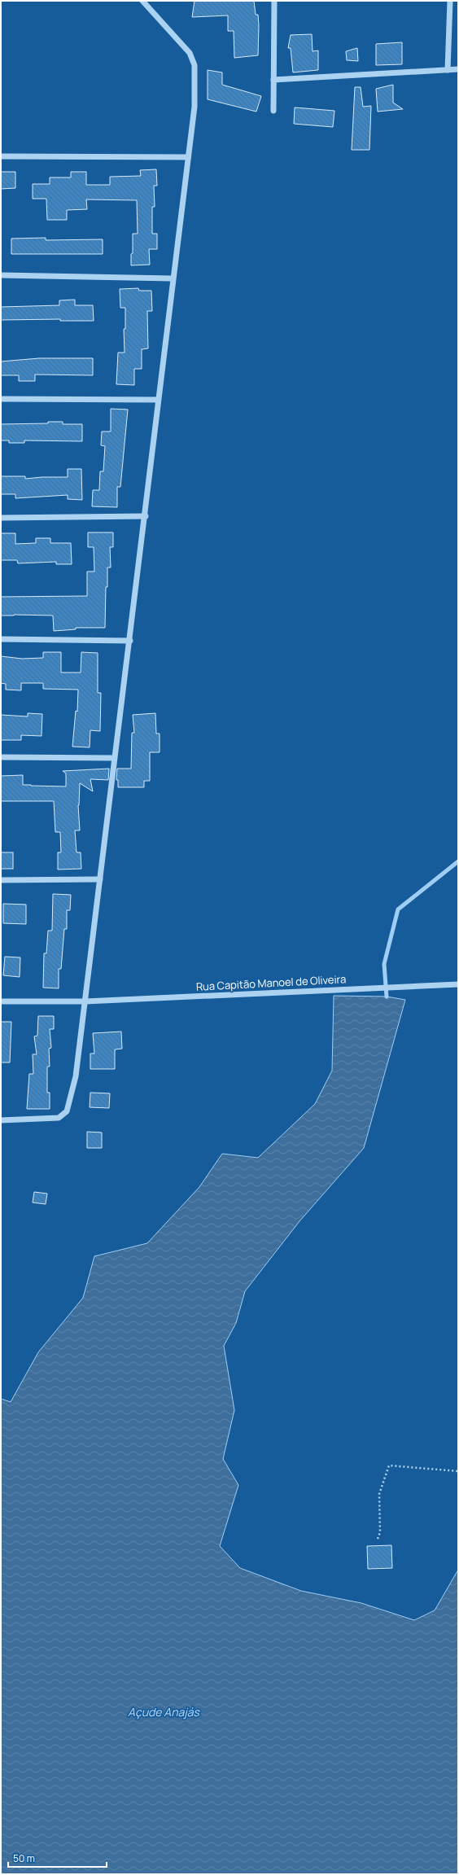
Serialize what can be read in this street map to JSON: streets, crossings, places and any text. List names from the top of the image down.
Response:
{
  "streets": {
    "street": ["Rua Capitão Manoel de Oliveira"]
  },
  "water": ["Açude Anajás"],
  "scale_bar": "50 m"
}
